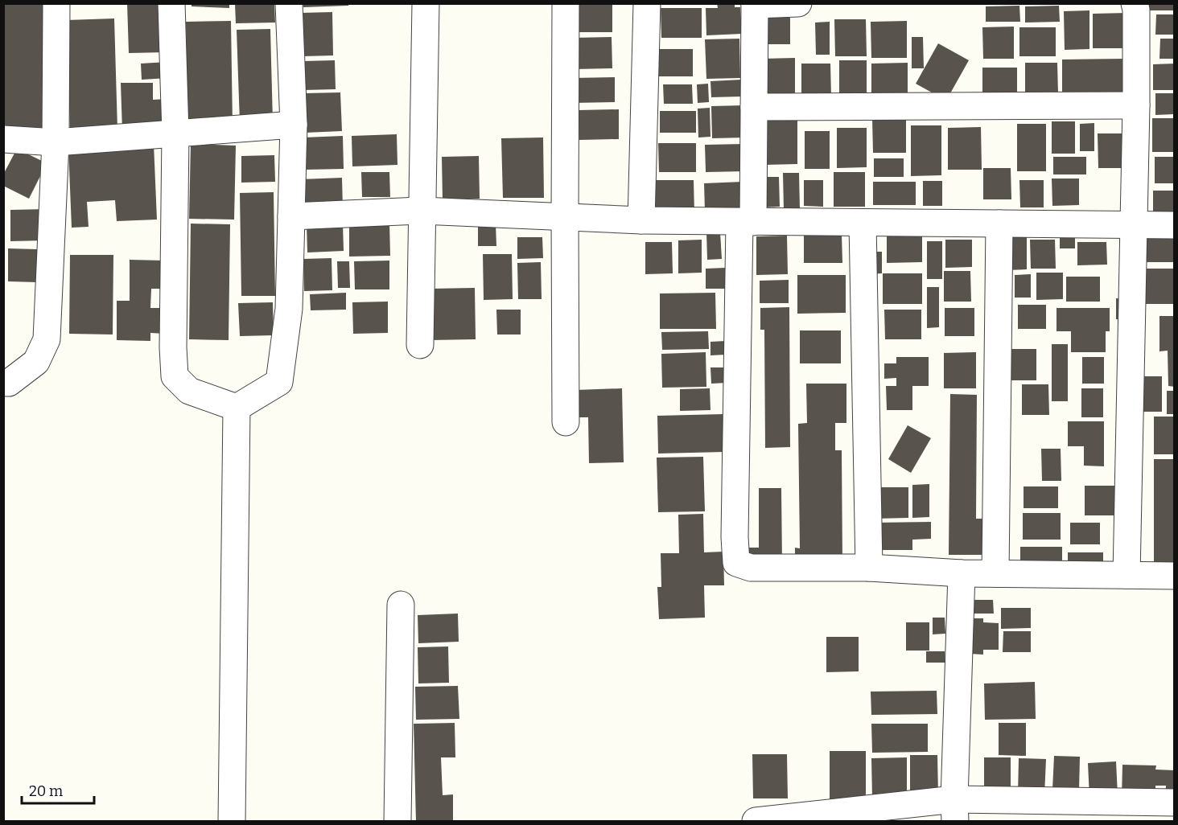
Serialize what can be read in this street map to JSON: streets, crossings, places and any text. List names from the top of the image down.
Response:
{
  "scale_bar": "20 m"
}
